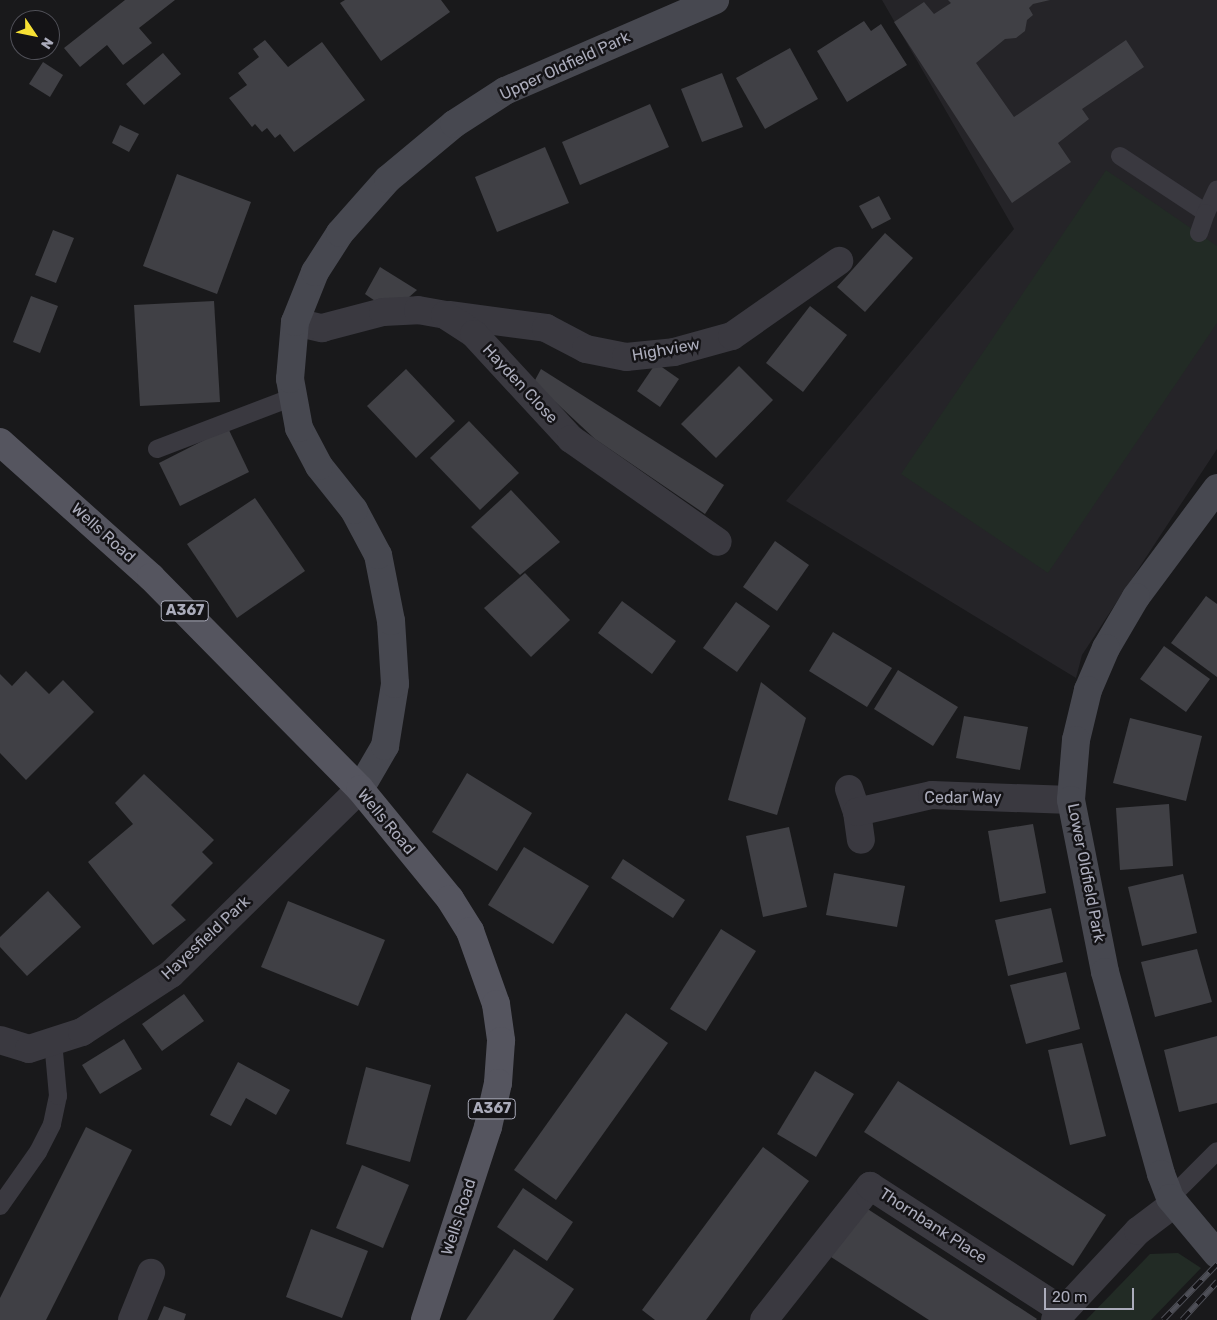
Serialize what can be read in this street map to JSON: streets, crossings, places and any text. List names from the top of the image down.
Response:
{
  "streets": {
    "main road": ["Wells Road", "A367"],
    "street": [
      "Upper Oldfield Park",
      "Highview",
      "Hayden Close",
      "Cedar Way",
      "Lower Oldfield Park",
      "Hayesfield Park",
      "Thornbank Place"
    ]
  },
  "crossings": [
    ["Upper Oldfield Park", "Hayden Close"],
    ["Upper Oldfield Park", "Wells Road"],
    ["Upper Oldfield Park", "Hayesfield Park"],
    ["Highview", "Hayden Close"],
    ["Wells Road", "Hayesfield Park"],
    ["Cedar Way", "Lower Oldfield Park"],
    ["Lower Oldfield Park", "Thornbank Place"]
  ],
  "scale_bar": "20 m",
  "north": "bottom right"
}
